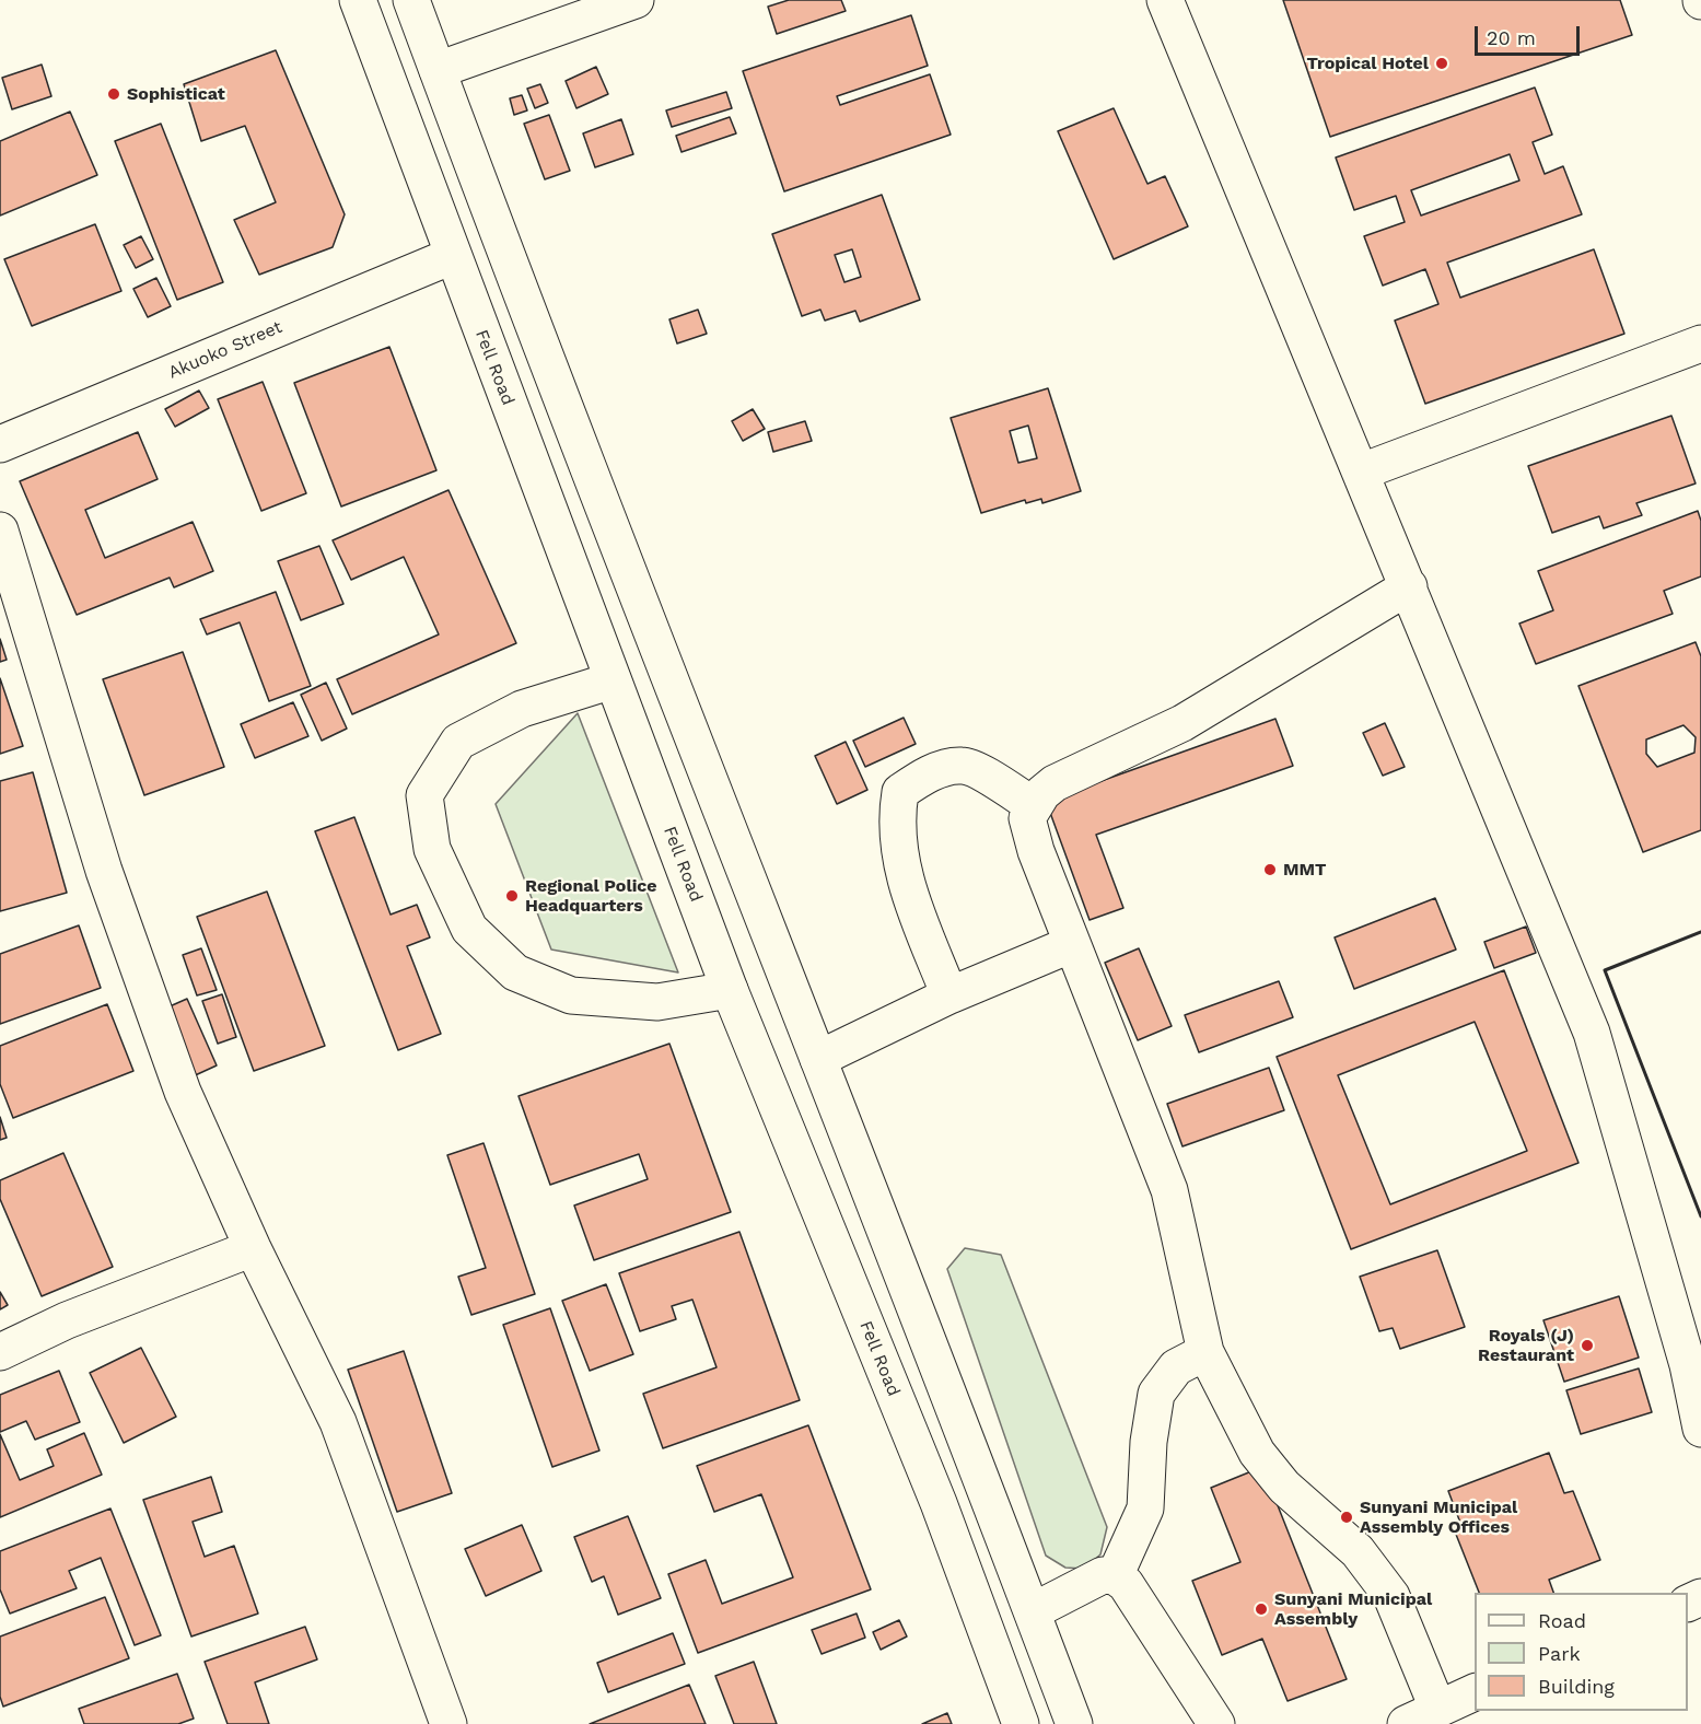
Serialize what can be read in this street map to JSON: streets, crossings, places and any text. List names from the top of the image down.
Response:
{
  "streets": {
    "street": ["Akuoko Street", "Fell Road"]
  },
  "crossings": [
    ["Akuoko Street", "Fell Road"]
  ],
  "places": [
    "Tropical Hotel",
    "Sophisticat",
    "MMT",
    "Regional Police Headquarters",
    "Royals (J) Restaurant",
    "Sunyani Municipal Assembly Offices",
    "Sunyani Municipal Assembly"
  ],
  "legend": ["Road", "Park", "Building"],
  "scale_bar": "20 m"
}
